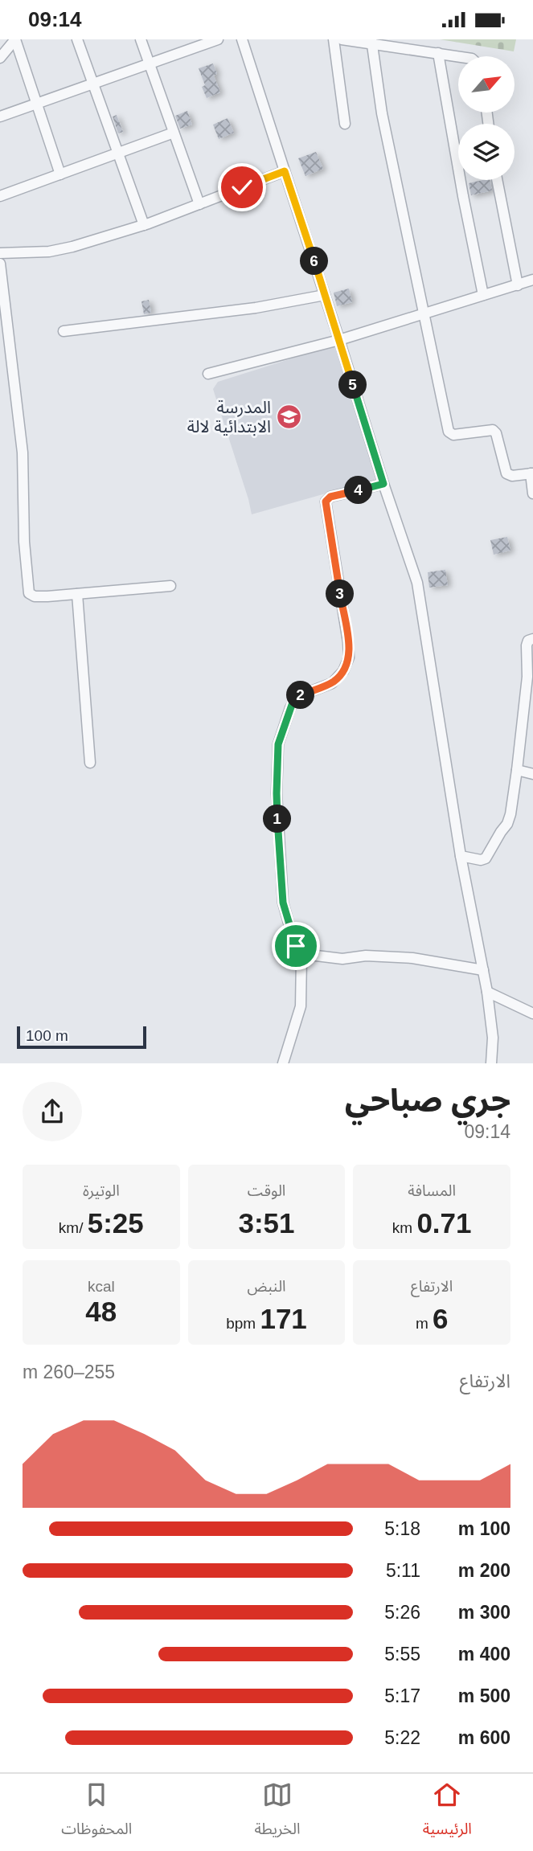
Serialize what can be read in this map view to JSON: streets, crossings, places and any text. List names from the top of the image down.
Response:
{
  "places": {
    "school or university": ["المدرسة الابتدائية لالة"]
  },
  "scale_bar": "100 m",
  "north": "top right",
  "page": {
    "status": "09:14",
    "pins": [
      "6",
      "5",
      "4",
      "3",
      "2",
      "1"
    ],
    "scale": "100 m",
    "heading": ["جري صباحي", "09:14"],
    "stats": [
      ["المسافة", "0.71 km"],
      ["الوقت", "3:51"],
      ["الوتيرة", "5:25 /km"],
      ["الارتفاع", "6 m"],
      ["النبض", "171 bpm"],
      ["kcal", "48"]
    ],
    "chart": ["الارتفاع", "255–260 m"],
    "list": [
      {
        "name": "100 m",
        "note": "5:18"
      },
      {
        "name": "200 m",
        "note": "5:11"
      },
      {
        "name": "300 m",
        "note": "5:26"
      },
      {
        "name": "400 m",
        "note": "5:55"
      },
      {
        "name": "500 m",
        "note": "5:17"
      },
      {
        "name": "600 m",
        "note": "5:22"
      }
    ],
    "tabs": ["الرئيسية", "الخريطة", "المحفوظات"]
  }
}
